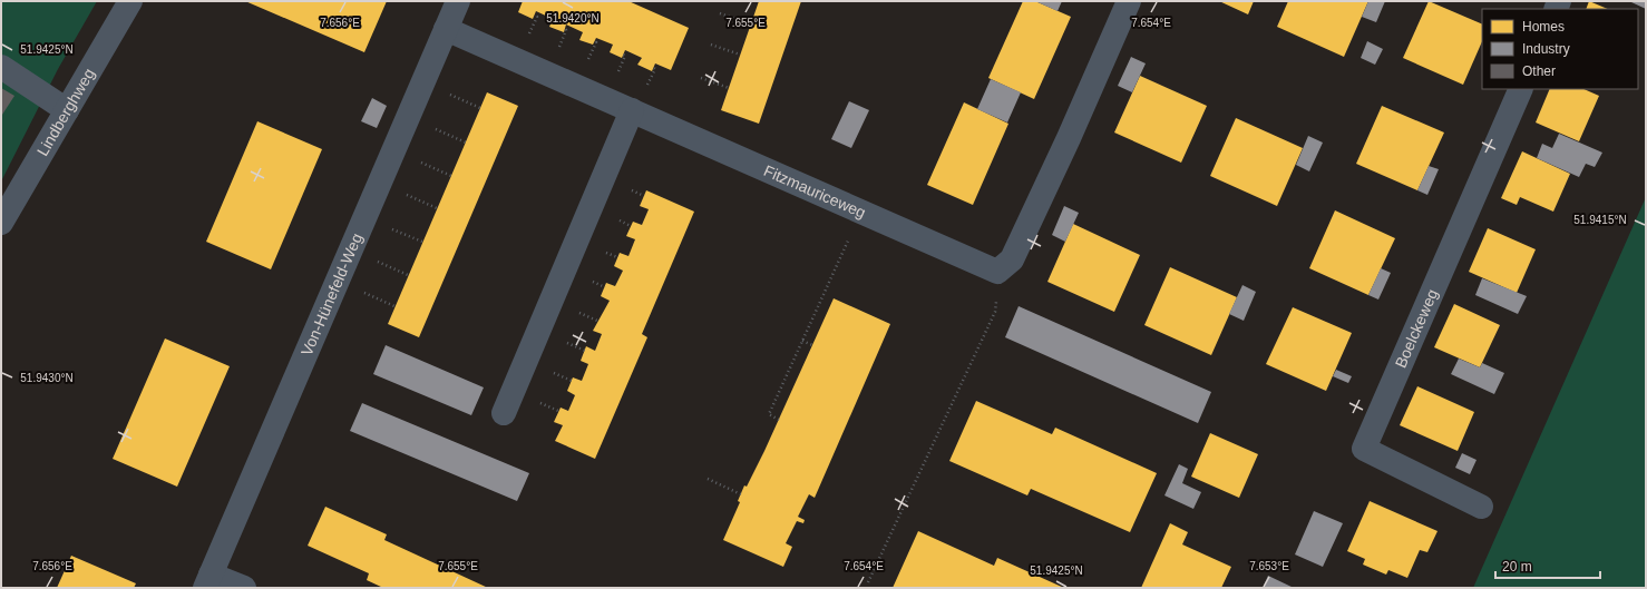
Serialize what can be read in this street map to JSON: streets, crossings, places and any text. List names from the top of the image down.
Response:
{
  "streets": {
    "street": [
      "Lindberghweg",
      "Fitzmauriceweg",
      "Von-Hünefeld-Weg",
      "Boelckeweg"
    ]
  },
  "crossings": [
    ["Fitzmauriceweg", "Von-Hünefeld-Weg"]
  ],
  "legend": ["Homes", "Industry", "Other"],
  "scale_bar": "20 m",
  "coordinates": [
    "51.9420°N",
    "7.656°E",
    "7.655°E",
    "7.654°E",
    "51.9425°N",
    "51.9415°N",
    "51.9430°N",
    "7.653°E"
  ]
}
